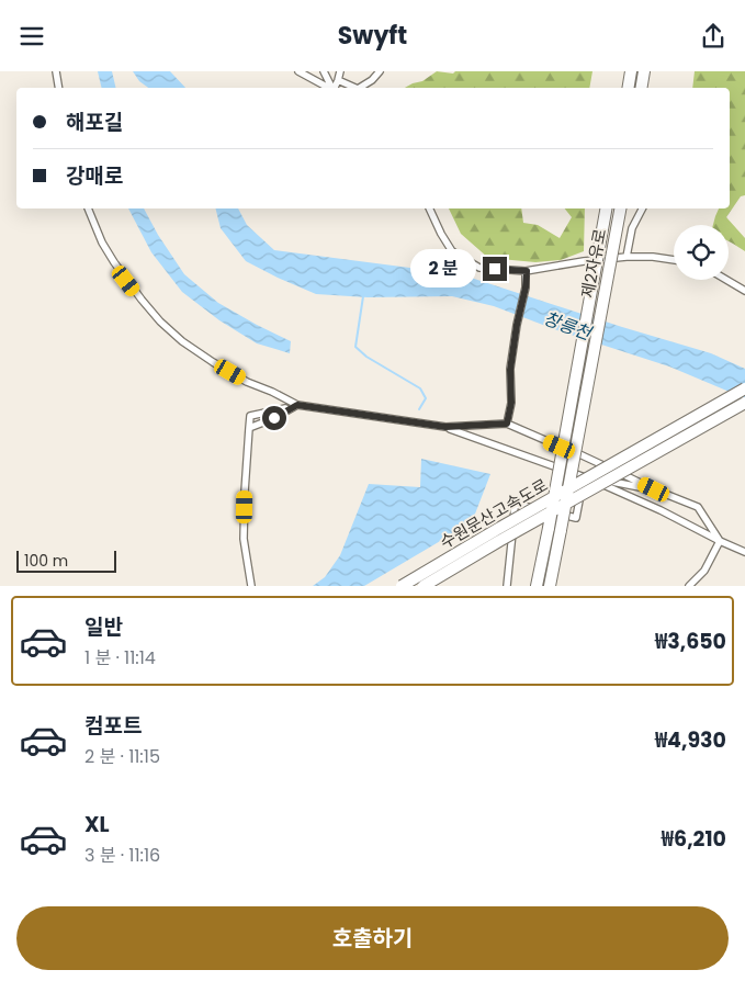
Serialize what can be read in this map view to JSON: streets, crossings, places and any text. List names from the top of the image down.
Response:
{
  "streets": {
    "highway": ["제2자유로", "수원문산고속도로"]
  },
  "water": ["창릉천"],
  "scale_bar": "100 m",
  "page": {
    "header": "Swyft",
    "banner": ["해포길", "강매로"],
    "bubble": "2 분",
    "scale": "100 m",
    "list": [
      {
        "name": "일반",
        "note": "1 분 · 11:14",
        "value": "₩3,650"
      },
      {
        "name": "컴포트",
        "note": "2 분 · 11:15",
        "value": "₩4,930"
      },
      {
        "name": "XL",
        "note": "3 분 · 11:16",
        "value": "₩6,210"
      }
    ],
    "buttons": "호출하기"
  }
}
